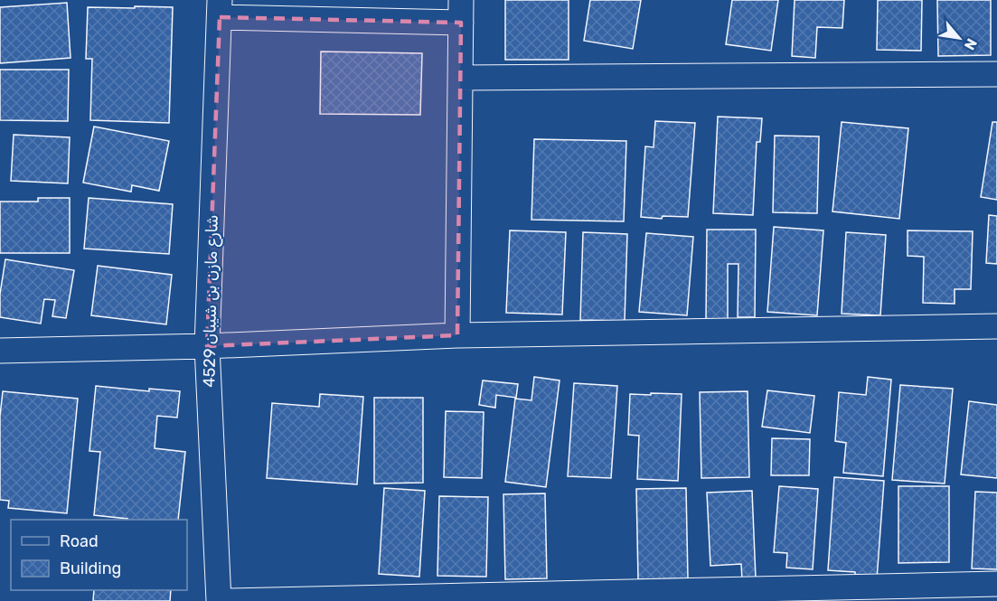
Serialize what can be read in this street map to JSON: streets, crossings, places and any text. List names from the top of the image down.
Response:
{
  "streets": {
    "street": ["شارع مازن بن شيبان 4529"]
  },
  "legend": ["Road", "Building"],
  "north": "bottom right"
}
